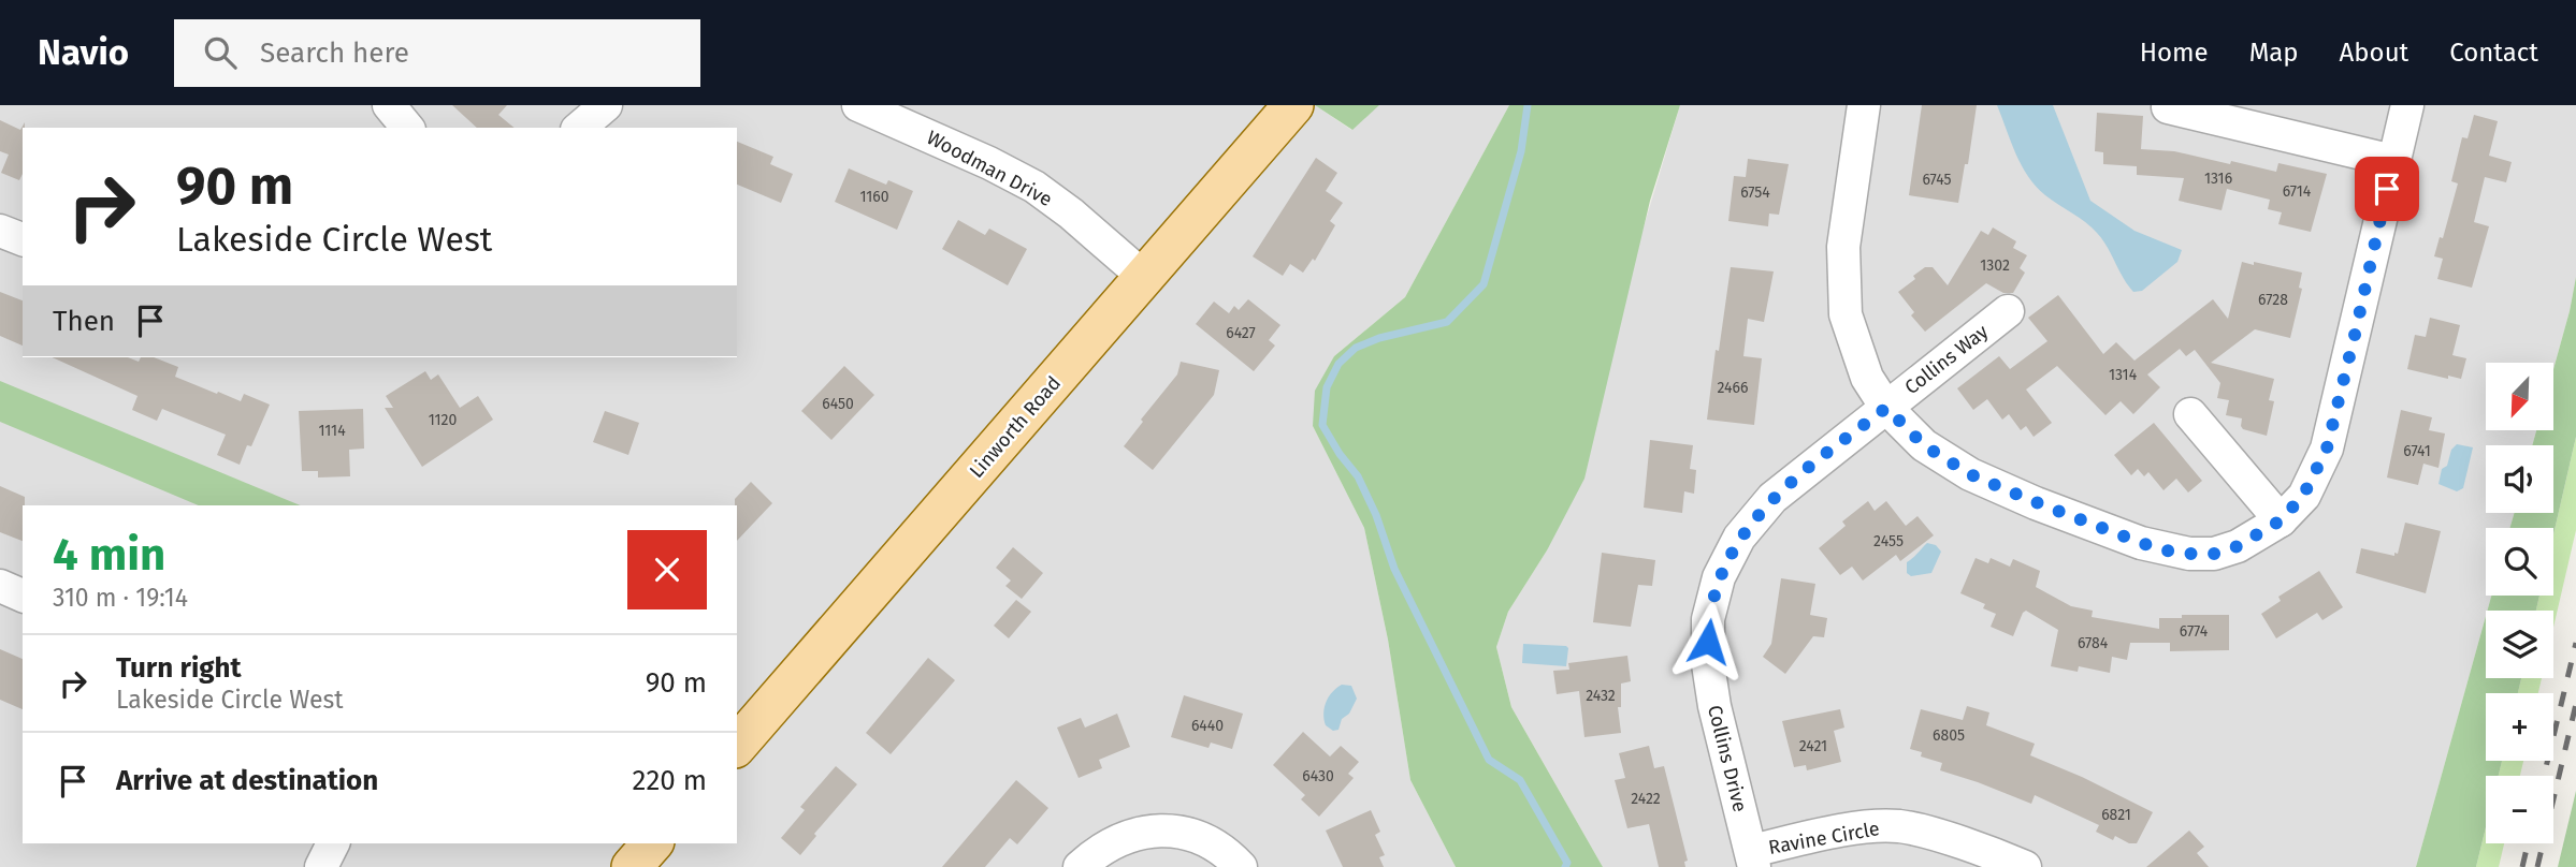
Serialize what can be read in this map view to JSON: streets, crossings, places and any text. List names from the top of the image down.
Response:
{
  "streets": {
    "main road": ["Linworth Road"],
    "street": [
      "Woodman Drive",
      "Collins Way",
      "Collins Drive",
      "Ravine Circle"
    ]
  },
  "crossings": [
    ["Woodman Drive", "Linworth Road"],
    ["Collins Way", "Collins Drive"],
    ["Collins Drive", "Ravine Circle"]
  ],
  "house_numbers": [
    "1316",
    "6745",
    "6714",
    "6754",
    "1160",
    "1302",
    "6728",
    "6427",
    "1314",
    "2466",
    "6450",
    "1120",
    "1114",
    "6741",
    "2455",
    "6774",
    "6784",
    "2432",
    "6440",
    "6805",
    "2421",
    "6430",
    "2422",
    "6821"
  ],
  "north": "bottom left",
  "page": {
    "header": "Navio",
    "search": "Search here",
    "nav": [
      "Home",
      "Map",
      "About",
      "Contact"
    ],
    "turn": ["90 m", "Lakeside Circle West"],
    "then": "Then",
    "map_buttons": ["+", "−"],
    "heading": ["4 min", "310 m · 19:14"],
    "list": [
      {
        "name": "Turn right",
        "note": "Lakeside Circle West",
        "value": "90 m"
      },
      {
        "name": "Arrive at destination",
        "value": "220 m"
      }
    ]
  }
}
